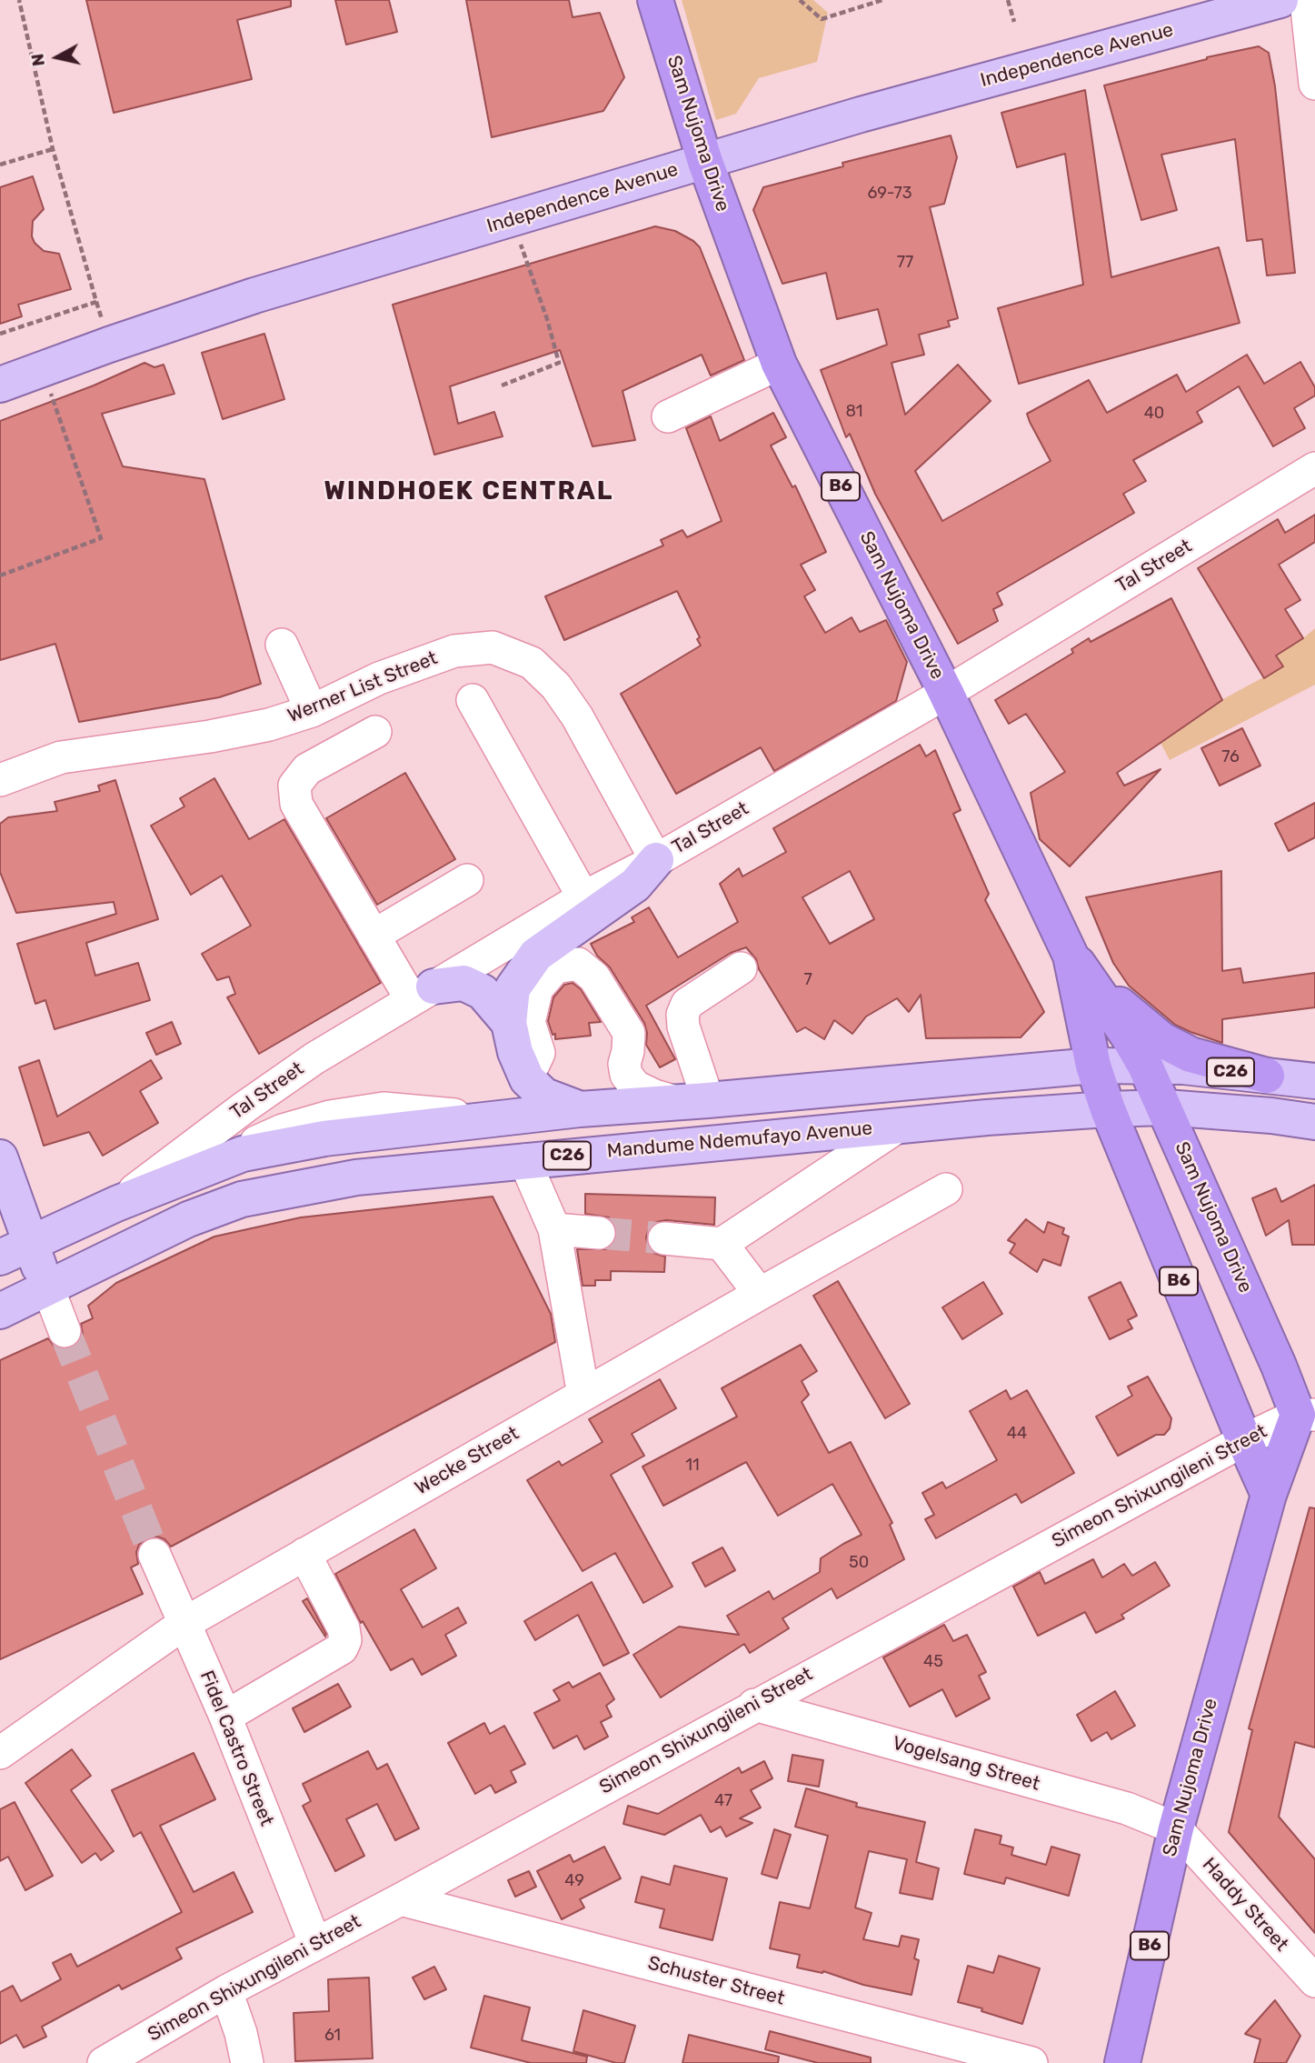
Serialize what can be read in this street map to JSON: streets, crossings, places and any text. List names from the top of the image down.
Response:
{
  "streets": {
    "highway": ["Sam Nujoma Drive", "B6"],
    "main road": ["Independence Avenue", "C26", "Mandume Ndemufayo Avenue"],
    "street": [
      "Tal Street",
      "Werner List Street",
      "Wecke Street",
      "Simeon Shixungileni Street",
      "Fidel Castro Street",
      "Vogelsang Street",
      "Haddy Street",
      "Schuster Street"
    ]
  },
  "crossings": [
    ["Independence Avenue", "Sam Nujoma Drive"],
    ["Sam Nujoma Drive", "Tal Street"],
    ["Sam Nujoma Drive", "C26"],
    ["Sam Nujoma Drive", "Mandume Ndemufayo Avenue"],
    ["Sam Nujoma Drive", "Simeon Shixungileni Street"],
    ["Sam Nujoma Drive", "Vogelsang Street"],
    ["Sam Nujoma Drive", "Haddy Street"],
    ["Tal Street", "Werner List Street"],
    ["Tal Street", "C26"],
    ["Wecke Street", "Fidel Castro Street"],
    ["Simeon Shixungileni Street", "Fidel Castro Street"],
    ["Simeon Shixungileni Street", "Vogelsang Street"],
    ["Simeon Shixungileni Street", "Schuster Street"],
    ["Vogelsang Street", "Haddy Street"]
  ],
  "districts": ["WINDHOEK CENTRAL"],
  "house_numbers": [
    "69-73",
    "77",
    "81",
    "40",
    "76",
    "7",
    "44",
    "11",
    "50",
    "45",
    "47",
    "49",
    "61"
  ],
  "north": "left"
}
